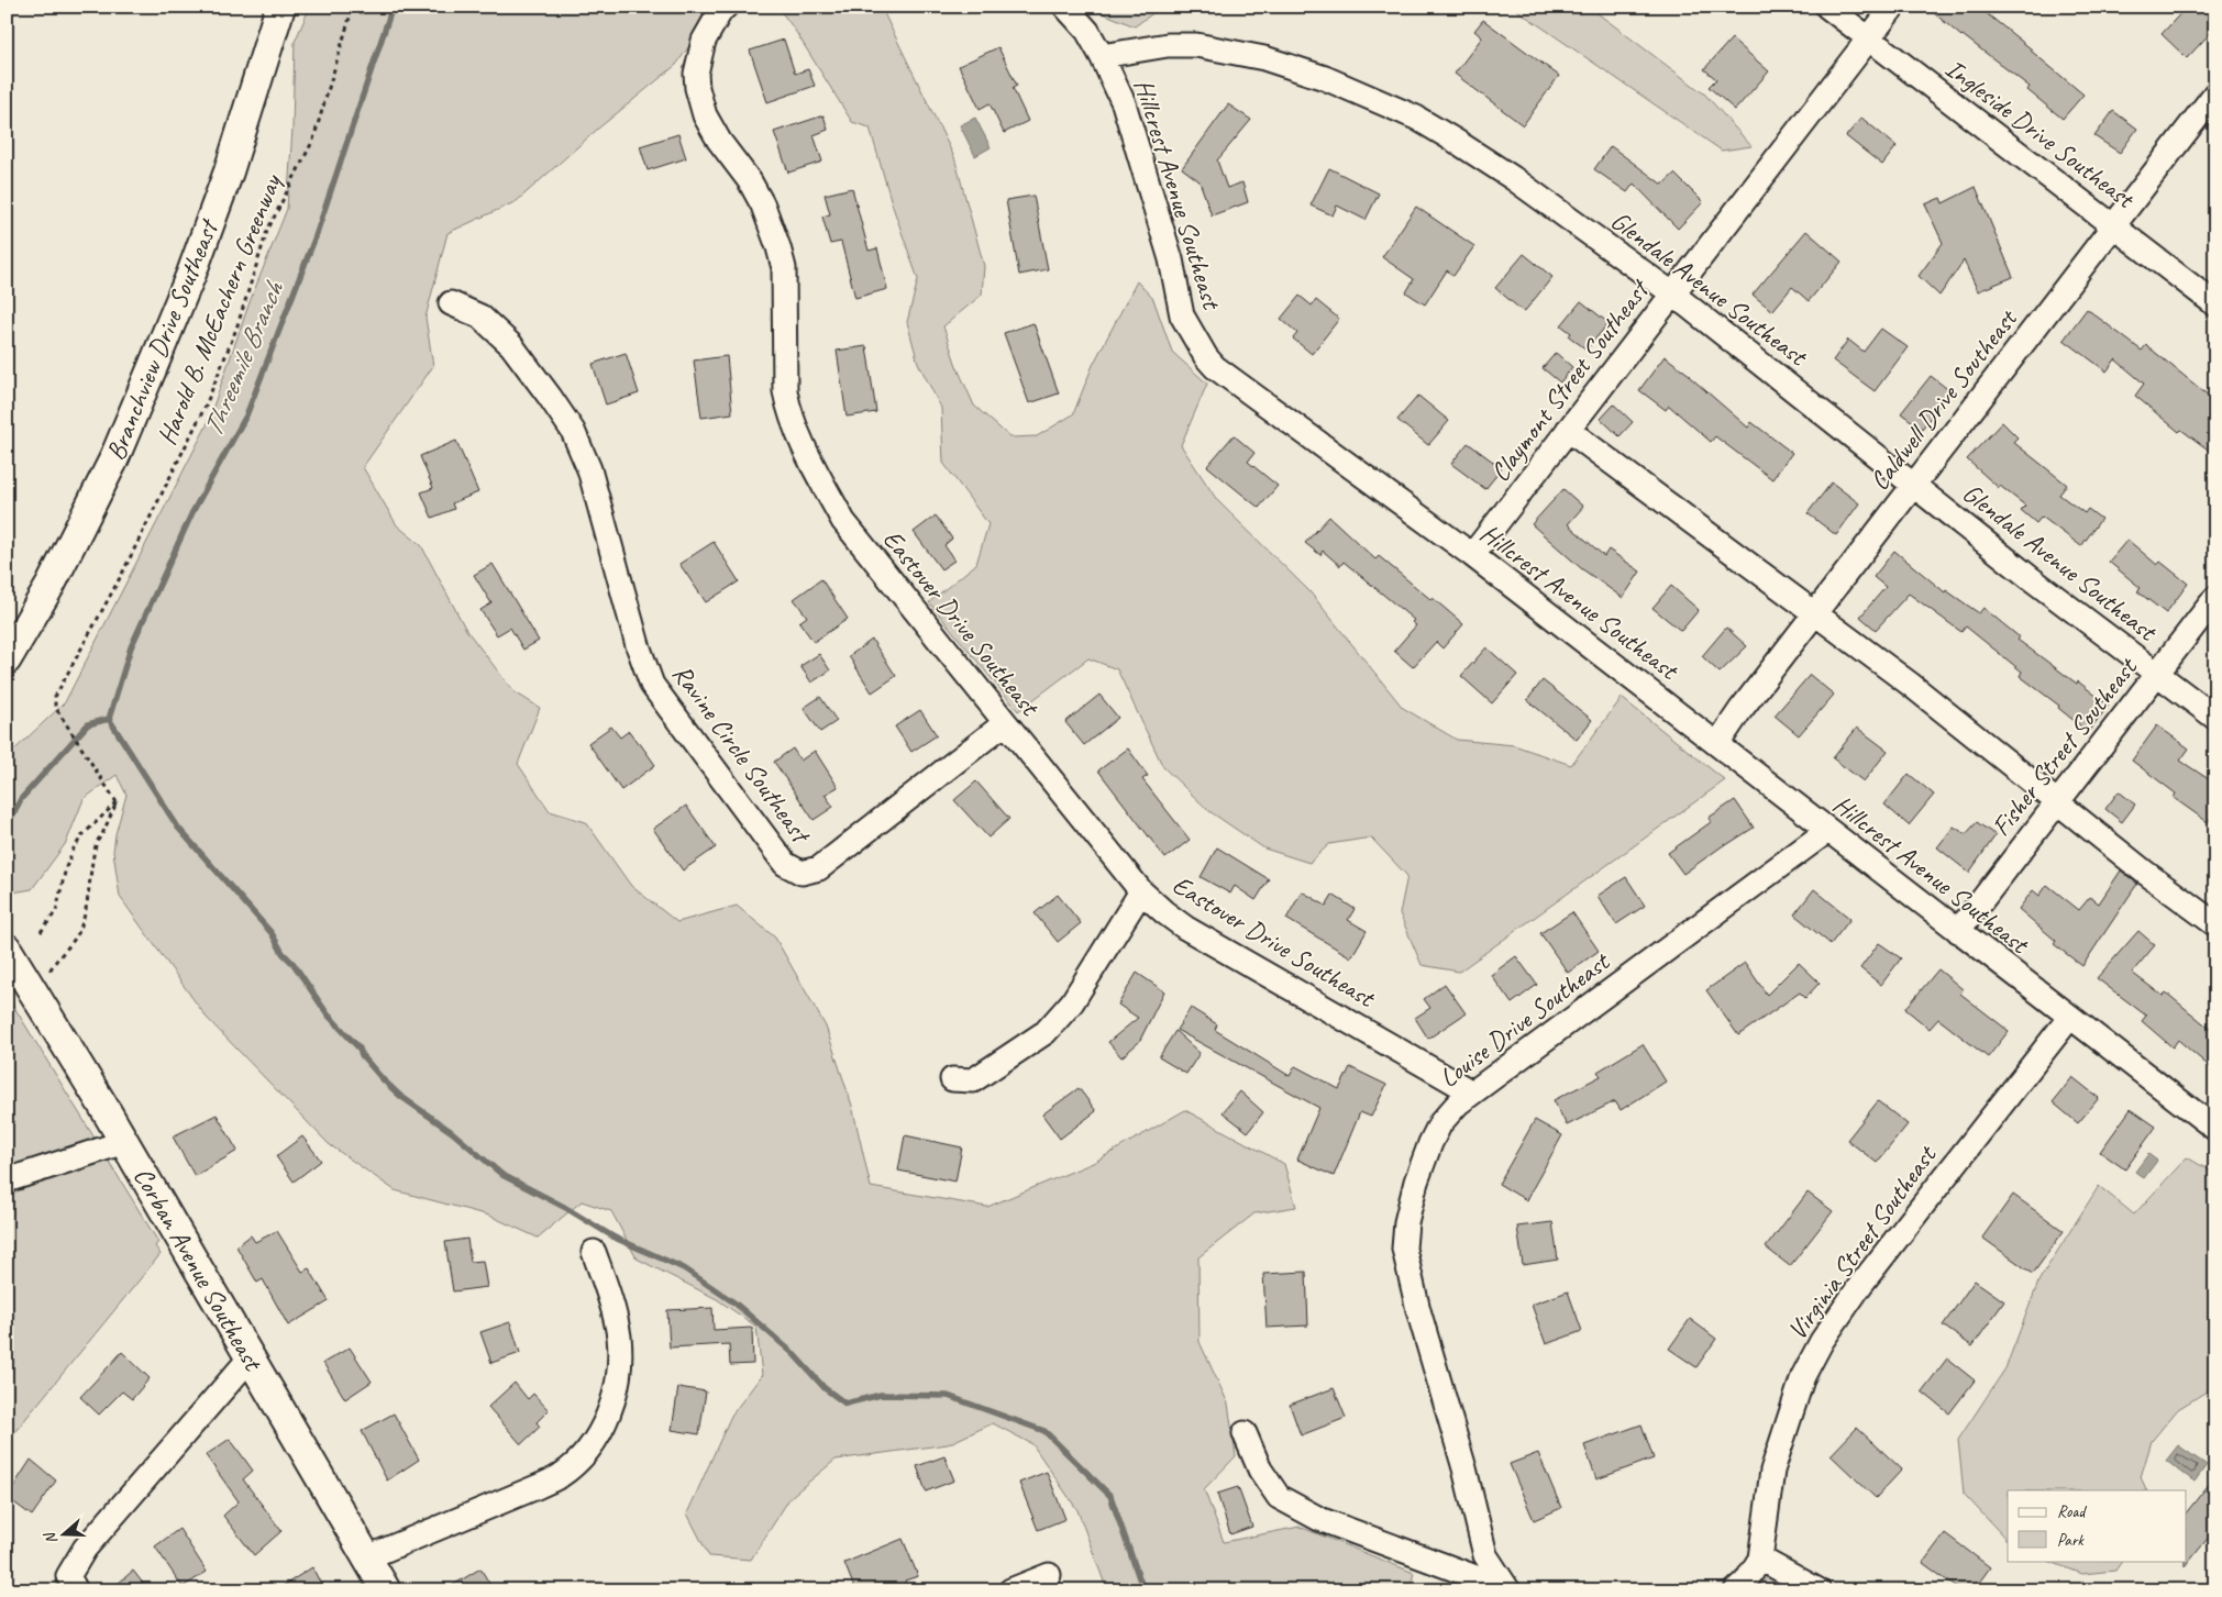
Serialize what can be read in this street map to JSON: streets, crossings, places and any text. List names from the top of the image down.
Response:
{
  "streets": {
    "main road": ["Branchview Drive Southeast", "Corban Avenue Southeast"],
    "street": [
      "Ingleside Drive Southeast",
      "Hillcrest Avenue Southeast",
      "Glendale Avenue Southeast",
      "Claymont Street Southeast",
      "Caldwell Drive Southeast",
      "Eastover Drive Southeast",
      "Fisher Street Southeast",
      "Ravine Circle Southeast",
      "Louise Drive Southeast",
      "Virginia Street Southeast"
    ],
    "path": ["Harold B. McEachern Greenway"]
  },
  "crossings": [
    ["Ingleside Drive Southeast", "Claymont Street Southeast"],
    ["Ingleside Drive Southeast", "Caldwell Drive Southeast"],
    ["Hillcrest Avenue Southeast", "Glendale Avenue Southeast"],
    ["Hillcrest Avenue Southeast", "Claymont Street Southeast"],
    ["Hillcrest Avenue Southeast", "Caldwell Drive Southeast"],
    ["Hillcrest Avenue Southeast", "Fisher Street Southeast"],
    ["Hillcrest Avenue Southeast", "Louise Drive Southeast"],
    ["Hillcrest Avenue Southeast", "Virginia Street Southeast"],
    ["Glendale Avenue Southeast", "Claymont Street Southeast"],
    ["Glendale Avenue Southeast", "Caldwell Drive Southeast"],
    ["Glendale Avenue Southeast", "Fisher Street Southeast"],
    ["Eastover Drive Southeast", "Ravine Circle Southeast"],
    ["Eastover Drive Southeast", "Louise Drive Southeast"]
  ],
  "water": ["Threemile Branch"],
  "legend": ["Road", "Park"],
  "north": "left"
}
